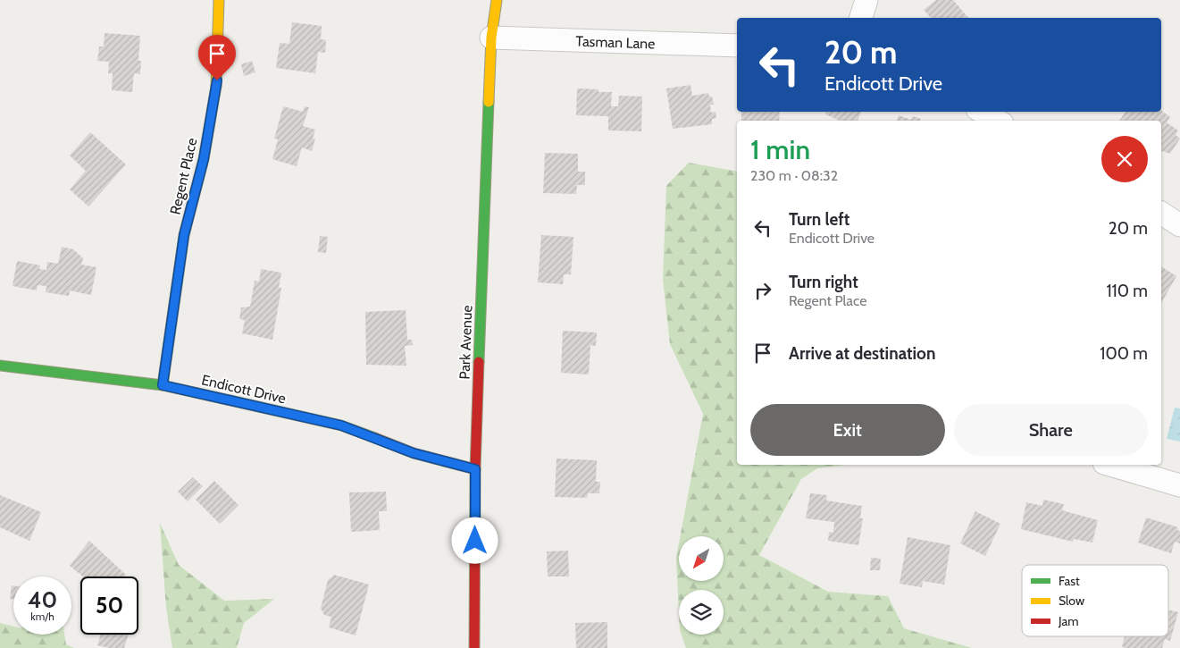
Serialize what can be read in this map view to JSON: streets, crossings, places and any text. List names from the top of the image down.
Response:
{
  "streets": {
    "street": [
      "Tasman Lane",
      "Regent Place",
      "Park Avenue",
      "Endicott Drive"
    ]
  },
  "crossings": [
    ["Tasman Lane", "Park Avenue"],
    ["Regent Place", "Endicott Drive"],
    ["Park Avenue", "Endicott Drive"]
  ],
  "legend": ["Fast", "Slow", "Jam"],
  "north": "bottom left",
  "page": {
    "turn": ["20 m", "Endicott Drive"],
    "heading": ["1 min", "230 m · 08:32"],
    "list": [
      {
        "name": "Turn left",
        "note": "Endicott Drive",
        "value": "20 m"
      },
      {
        "name": "Turn right",
        "note": "Regent Place",
        "value": "110 m"
      },
      {
        "name": "Arrive at destination",
        "value": "100 m"
      }
    ],
    "buttons": ["Exit", "Share"],
    "speed": "40 km/h",
    "limit": "50"
  }
}
